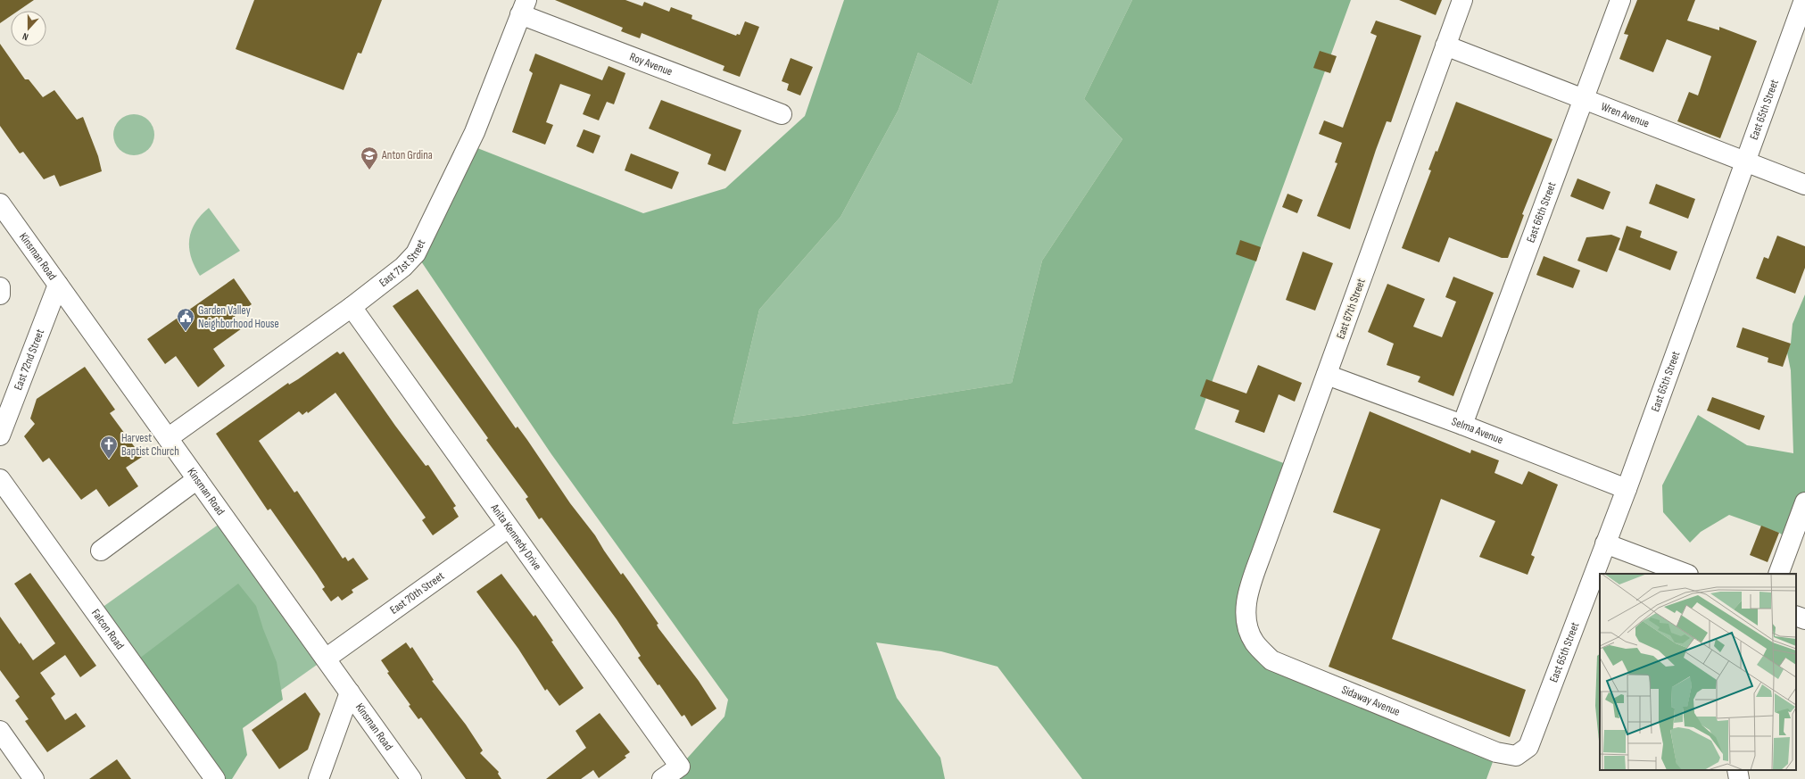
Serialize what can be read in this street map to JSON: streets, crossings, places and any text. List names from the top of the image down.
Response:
{
  "streets": {
    "street": [
      "Roy Avenue",
      "East 65th Street",
      "Wren Avenue",
      "East 66th Street",
      "Kinsman Road",
      "East 71st Street",
      "East 67th Street",
      "East 72nd Street",
      "Selma Avenue",
      "Anita Kennedy Drive",
      "East 70th Street",
      "Falcon Road",
      "Sidaway Avenue"
    ]
  },
  "crossings": [
    ["Roy Avenue", "East 71st Street"],
    ["East 65th Street", "Wren Avenue"],
    ["East 65th Street", "Selma Avenue"],
    ["East 65th Street", "Sidaway Avenue"],
    ["Wren Avenue", "East 66th Street"],
    ["Wren Avenue", "East 67th Street"],
    ["East 66th Street", "Selma Avenue"],
    ["Kinsman Road", "East 71st Street"],
    ["Kinsman Road", "East 72nd Street"],
    ["Kinsman Road", "East 70th Street"],
    ["East 71st Street", "Anita Kennedy Drive"],
    ["East 67th Street", "Selma Avenue"],
    ["East 67th Street", "Sidaway Avenue"],
    ["Anita Kennedy Drive", "East 70th Street"]
  ],
  "places": {
    "school or university": ["Anton Grdina"],
    "public building": ["Garden Valley Neighborhood House"],
    "church": ["Harvest Baptist Church"]
  },
  "north": "bottom"
}
